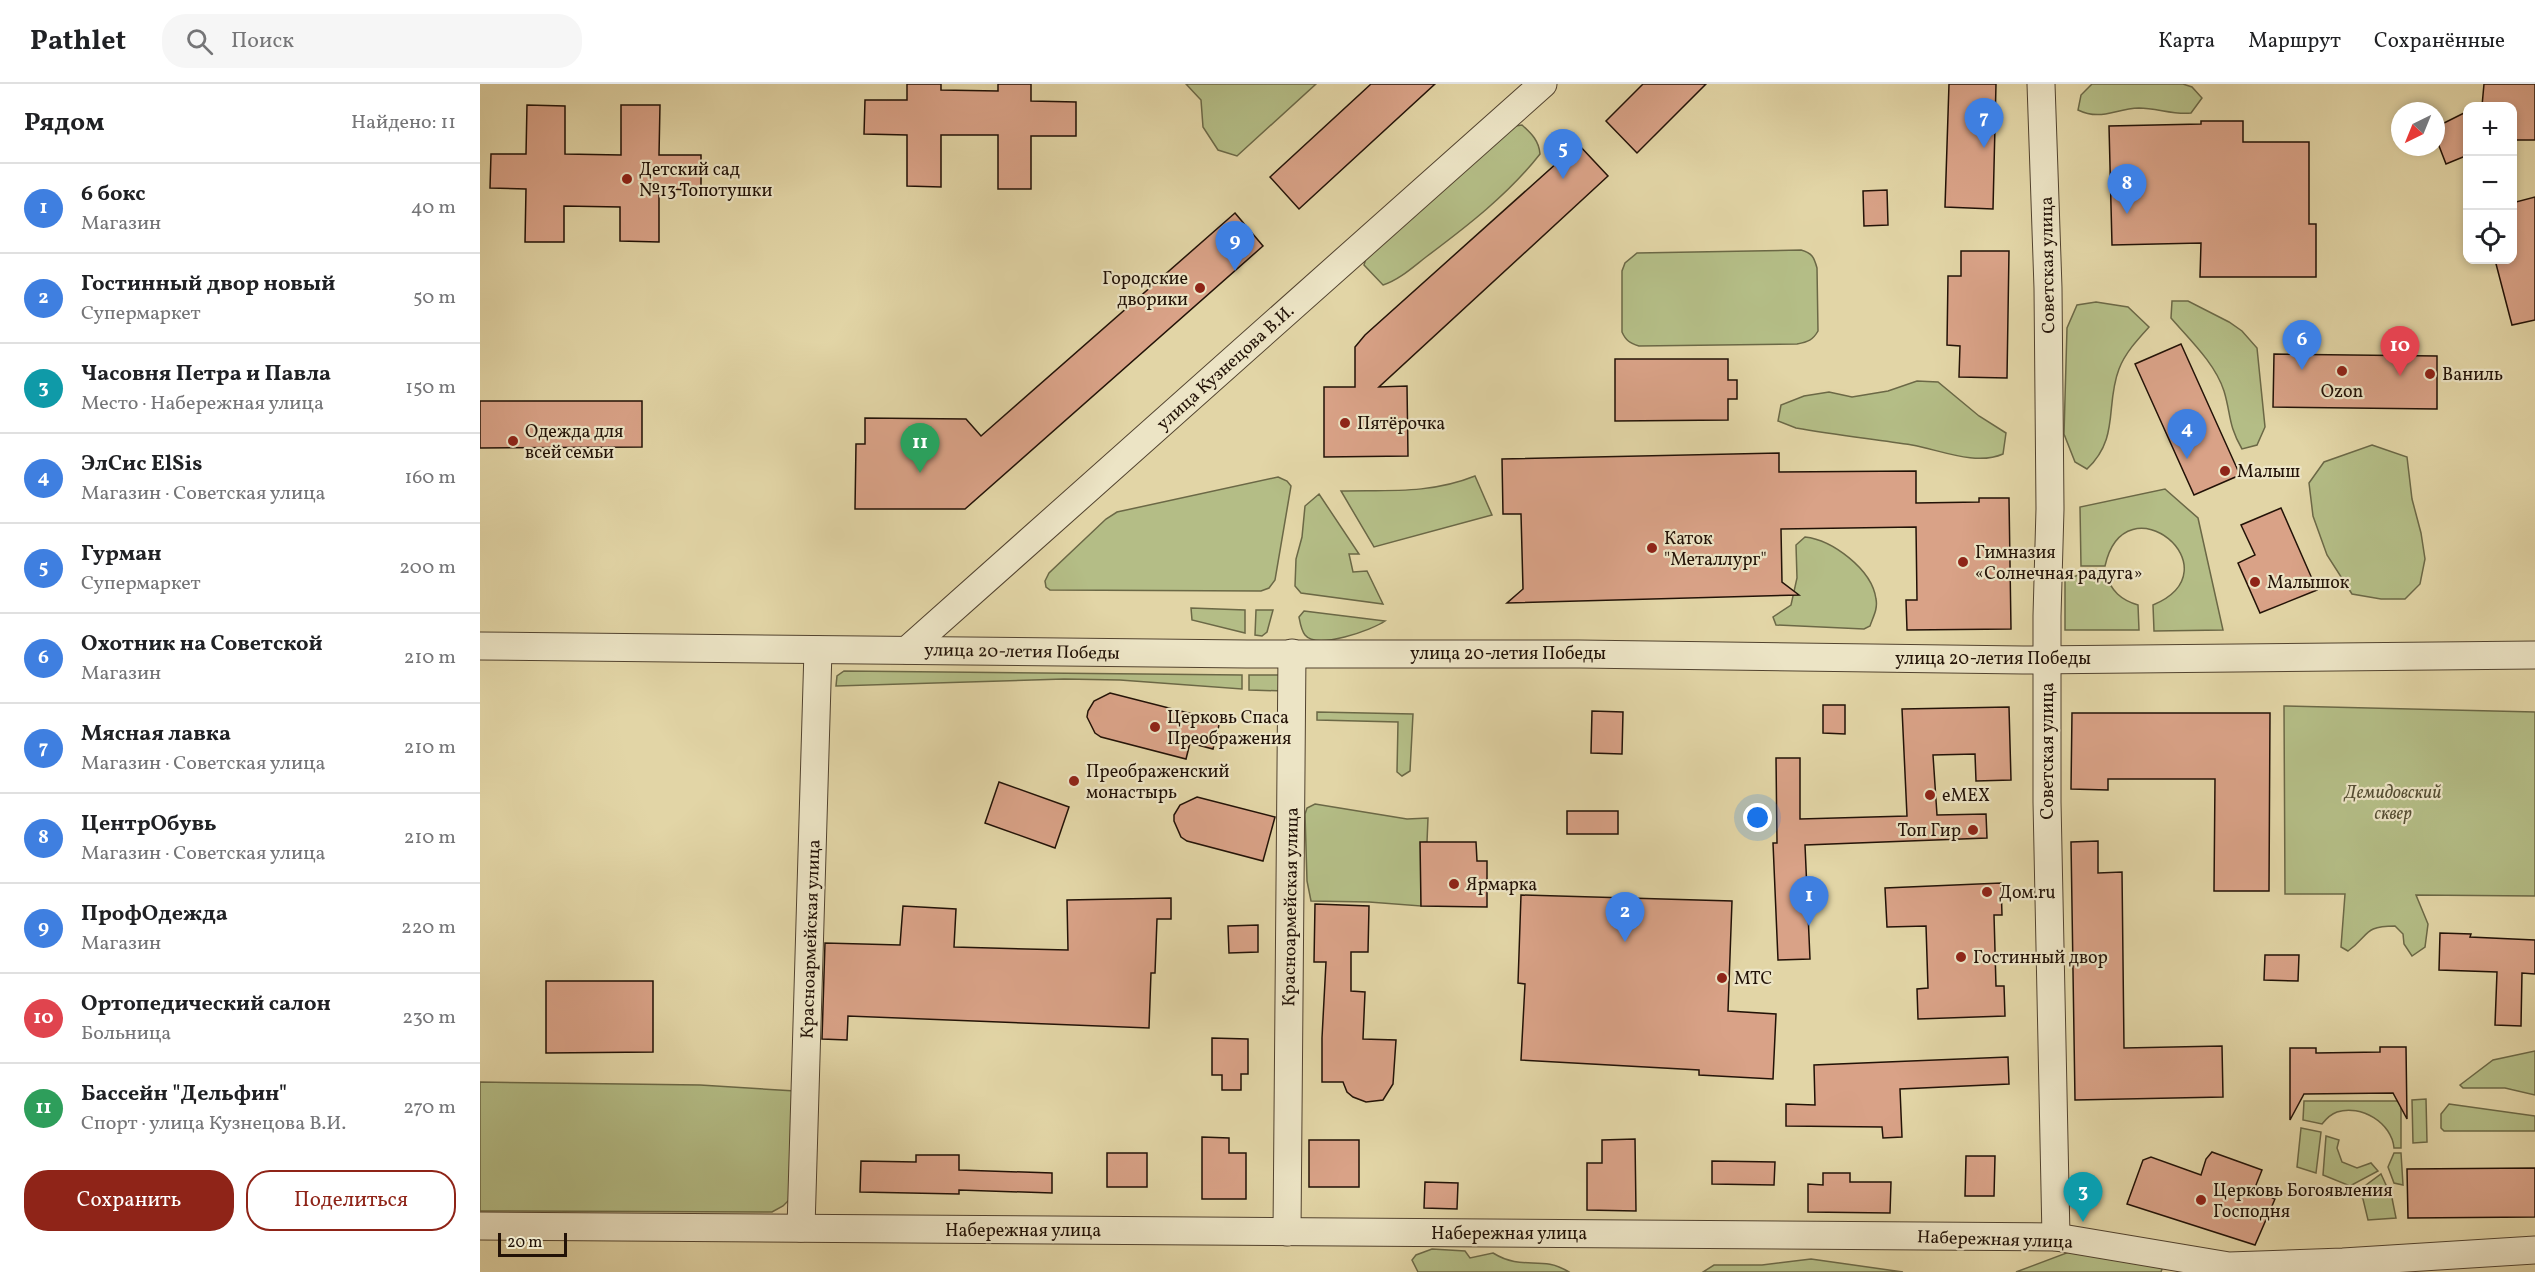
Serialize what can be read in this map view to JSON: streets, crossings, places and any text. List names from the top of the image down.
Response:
{
  "streets": {
    "street": [
      "Советская улица",
      "улица Кузнецова В.И.",
      "улица 20-летия Победы",
      "Красноармейская улица",
      "Набережная улица"
    ]
  },
  "crossings": [
    ["Советская улица", "улица 20-летия Победы"],
    ["Советская улица", "Набережная улица"],
    ["улица Кузнецова В.И.", "улица 20-летия Победы"],
    ["улица 20-летия Победы", "Красноармейская улица"],
    ["Красноармейская улица", "Набережная улица"]
  ],
  "parks": ["Демидовский сквер"],
  "places": [
    "Детский сад №13 Топотушки",
    "Городские дворики",
    "Ozon",
    "Ваниль",
    "Пятёрочка",
    "Одежда для всей семьи",
    "Малыш",
    "Каток \"Металлург\"",
    "Гимназия «Солнечная радуга»",
    "Малышок",
    "Церковь Спаса Преображения",
    "Преображенский монастырь",
    "eMEX",
    "Топ Гир",
    "Ярмарка",
    "Дом.ru",
    "Гостинный двор",
    "МТС",
    "Церковь Богоявления Господня"
  ],
  "scale_bar": "20 m",
  "north": "bottom left",
  "page": {
    "header": "Pathlet",
    "search": "Поиск",
    "nav": ["Карта", "Маршрут", "Сохранённые"],
    "heading": ["Рядом", "Найдено: 11"],
    "pins": [
      "7",
      "5",
      "8",
      "9",
      "6",
      "10",
      "4",
      "11",
      "1",
      "2",
      "3"
    ],
    "map_buttons": ["+", "−"],
    "list": [
      {
        "mark": "1",
        "name": "6 бокс",
        "note": "Магазин",
        "value": "40 m"
      },
      {
        "mark": "2",
        "name": "Гостинный двор новый",
        "note": "Супермаркет",
        "value": "50 m"
      },
      {
        "mark": "3",
        "name": "Часовня Петра и Павла",
        "note": "Место · Набережная улица",
        "value": "150 m"
      },
      {
        "mark": "4",
        "name": "ЭлСис ElSis",
        "note": "Магазин · Советская улица",
        "value": "160 m"
      },
      {
        "mark": "5",
        "name": "Гурман",
        "note": "Супермаркет",
        "value": "200 m"
      },
      {
        "mark": "6",
        "name": "Охотник на Советской",
        "note": "Магазин",
        "value": "210 m"
      },
      {
        "mark": "7",
        "name": "Мясная лавка",
        "note": "Магазин · Советская улица",
        "value": "210 m"
      },
      {
        "mark": "8",
        "name": "ЦентрОбувь",
        "note": "Магазин · Советская улица",
        "value": "210 m"
      },
      {
        "mark": "9",
        "name": "ПрофОдежда",
        "note": "Магазин",
        "value": "220 m"
      },
      {
        "mark": "10",
        "name": "Ортопедический салон",
        "note": "Больница",
        "value": "230 m"
      },
      {
        "mark": "11",
        "name": "Бассейн \"Дельфин\"",
        "note": "Спорт · улица Кузнецова В.И.",
        "value": "270 m"
      }
    ],
    "buttons": ["Сохранить", "Поделиться"],
    "scale": "20 m"
  }
}
